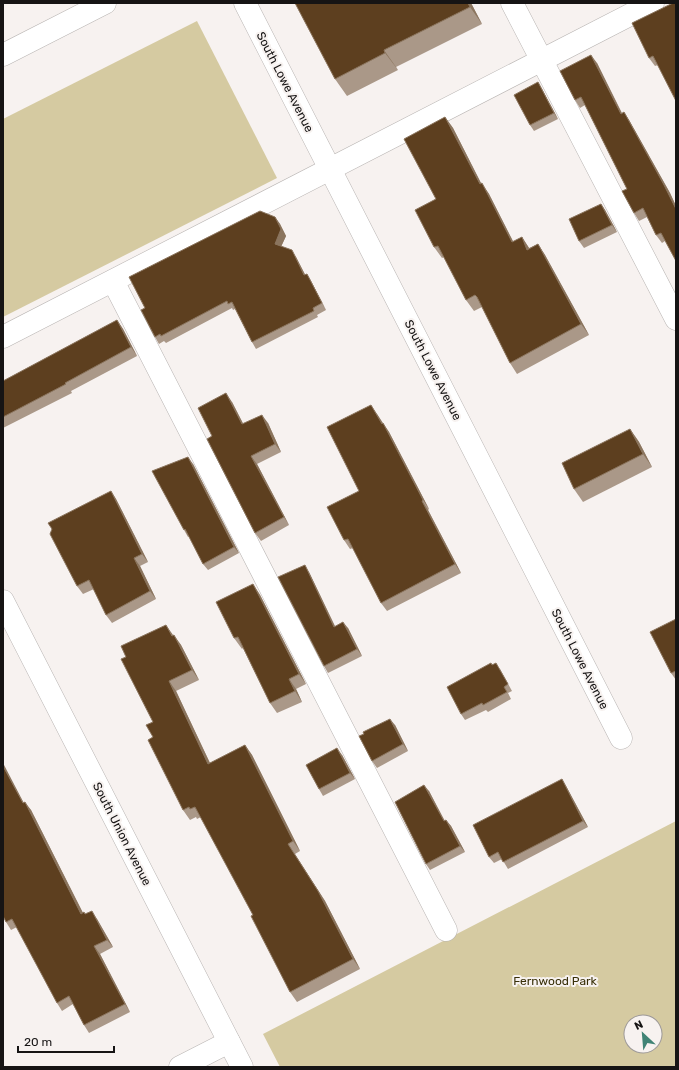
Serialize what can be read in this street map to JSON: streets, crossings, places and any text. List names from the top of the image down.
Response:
{
  "streets": {
    "street": ["South Lowe Avenue", "South Union Avenue"]
  },
  "parks": ["Fernwood Park"],
  "scale_bar": "20 m",
  "north": "top left"
}
